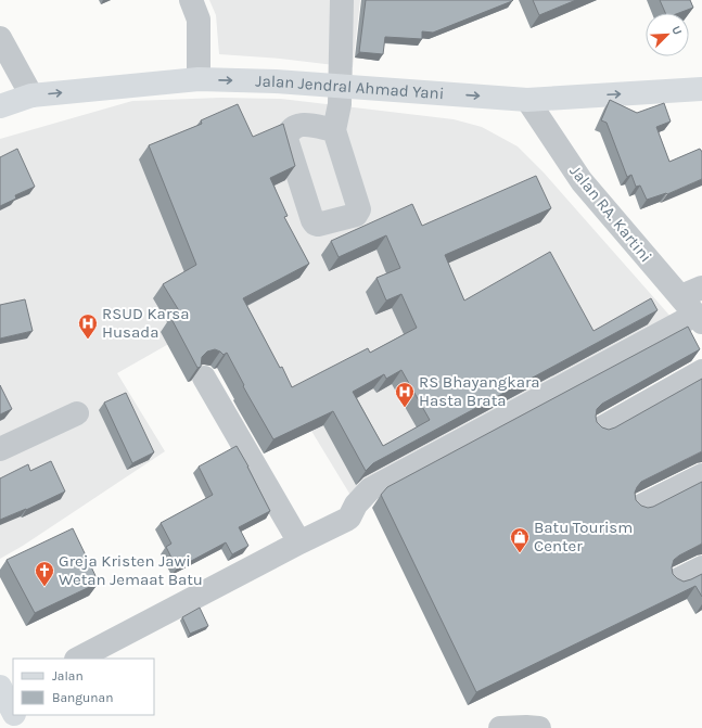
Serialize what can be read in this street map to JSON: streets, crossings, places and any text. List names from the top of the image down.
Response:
{
  "streets": {
    "main road": ["Jalan Jendral Ahmad Yani"],
    "street": ["Jalan RA. Kartini"]
  },
  "crossings": [
    ["Jalan Jendral Ahmad Yani", "Jalan RA. Kartini"]
  ],
  "one_way": ["Jalan Jendral Ahmad Yani"],
  "places": {
    "hospital": ["RSUD Karsa Husada", "RS Bhayangkara Hasta Brata"],
    "shop": ["Batu Tourism Center"],
    "church": ["Greja Kristen Jawi Wetan Jemaat Batu"]
  },
  "legend": ["Jalan", "Bangunan"],
  "north": "top right"
}
